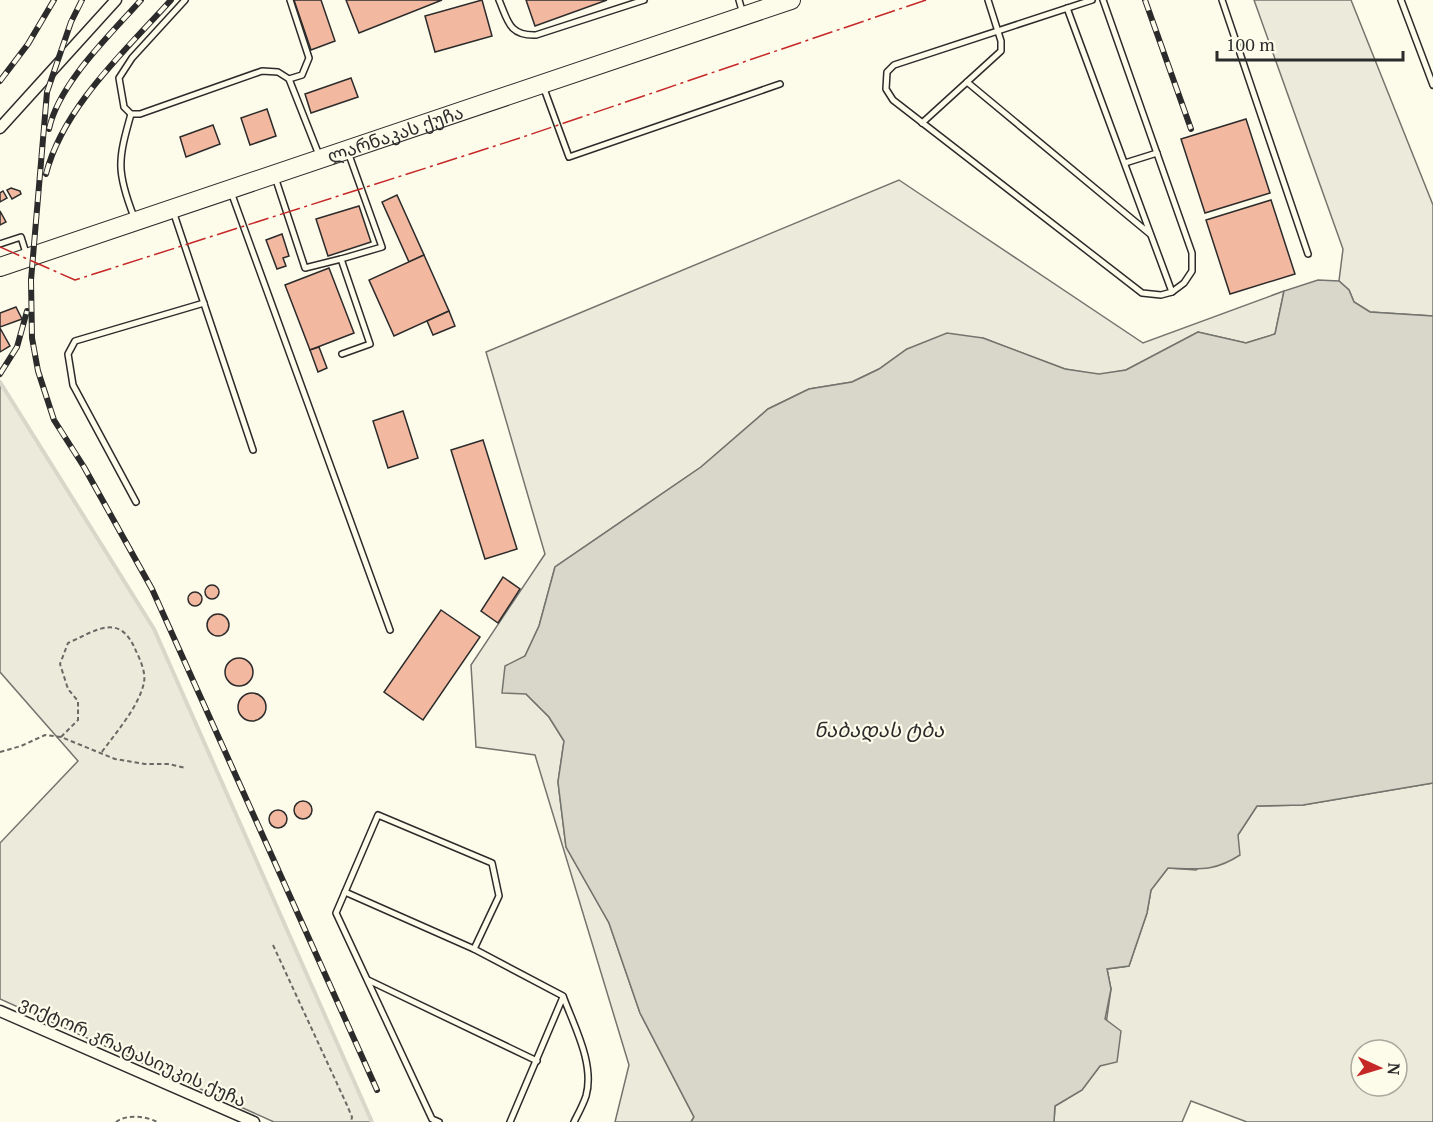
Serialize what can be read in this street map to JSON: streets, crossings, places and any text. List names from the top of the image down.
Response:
{
  "streets": {
    "highway": ["ლარნაკას ქუჩა"],
    "street": ["ვიქტორ კრატასიუკის ქუჩა"]
  },
  "water": ["ნაბადას ტბა"],
  "scale_bar": "100 m",
  "north": "right"
}
